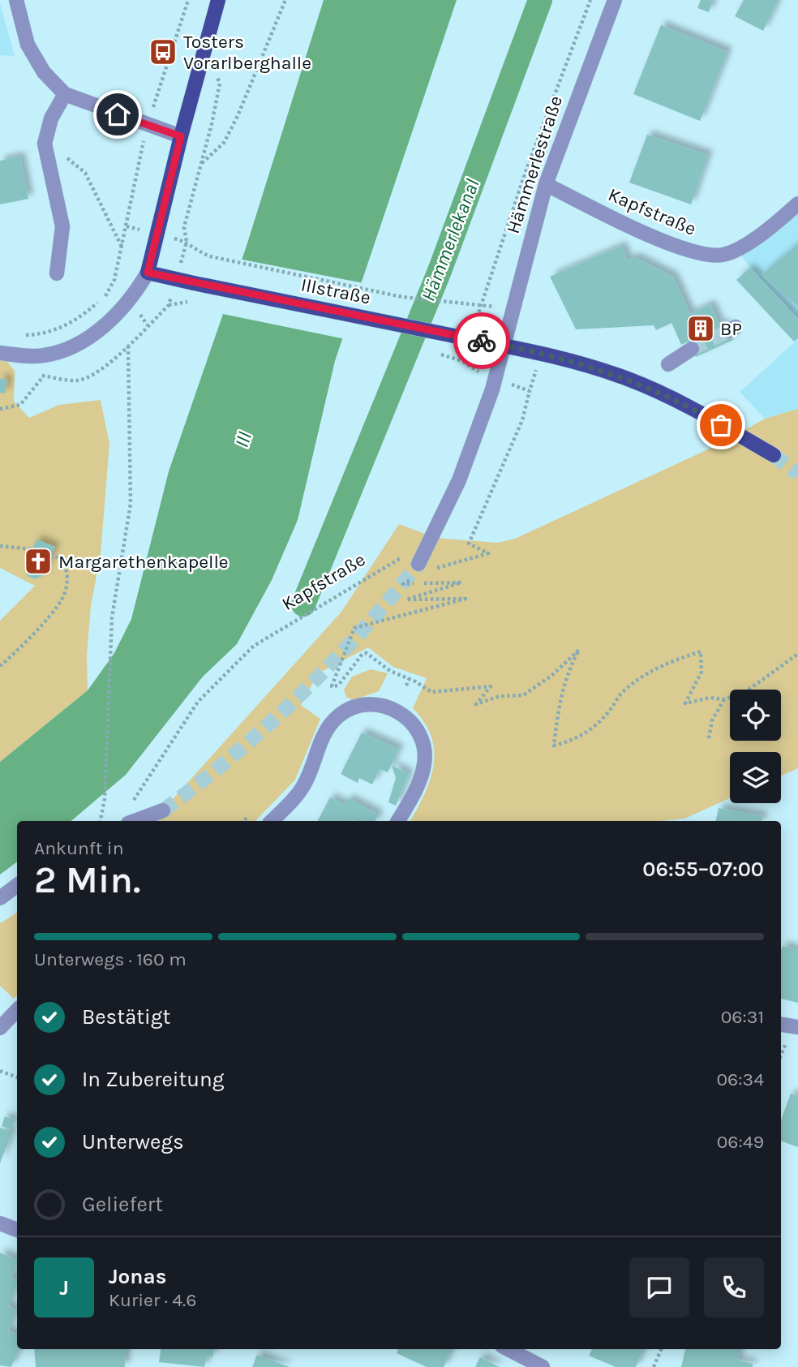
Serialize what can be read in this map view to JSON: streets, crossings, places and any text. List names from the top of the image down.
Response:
{
  "streets": {
    "main road": ["Illstraße"],
    "street": ["Hämmerlestraße", "Kapfstraße"]
  },
  "crossings": [
    ["Hämmerlestraße", "Kapfstraße"],
    ["Hämmerlestraße", "Illstraße"]
  ],
  "water": ["Hämmerlekanal", "Ill"],
  "places": {
    "bus stop": ["Tosters Vorarlberghalle"],
    "building": ["BP"],
    "church": ["Margarethenkapelle"]
  },
  "page": {
    "heading": ["2 Min.", "Ankunft in", "06:55–07:00"],
    "panel": ["Jonas", "Kurier · 4.6"],
    "bar": "Unterwegs · 160 m",
    "list": [
      ["Bestätigt", "06:31"],
      ["In Zubereitung", "06:34"],
      ["Unterwegs", "06:49"],
      "Geliefert"
    ],
    "round": "J"
  }
}
